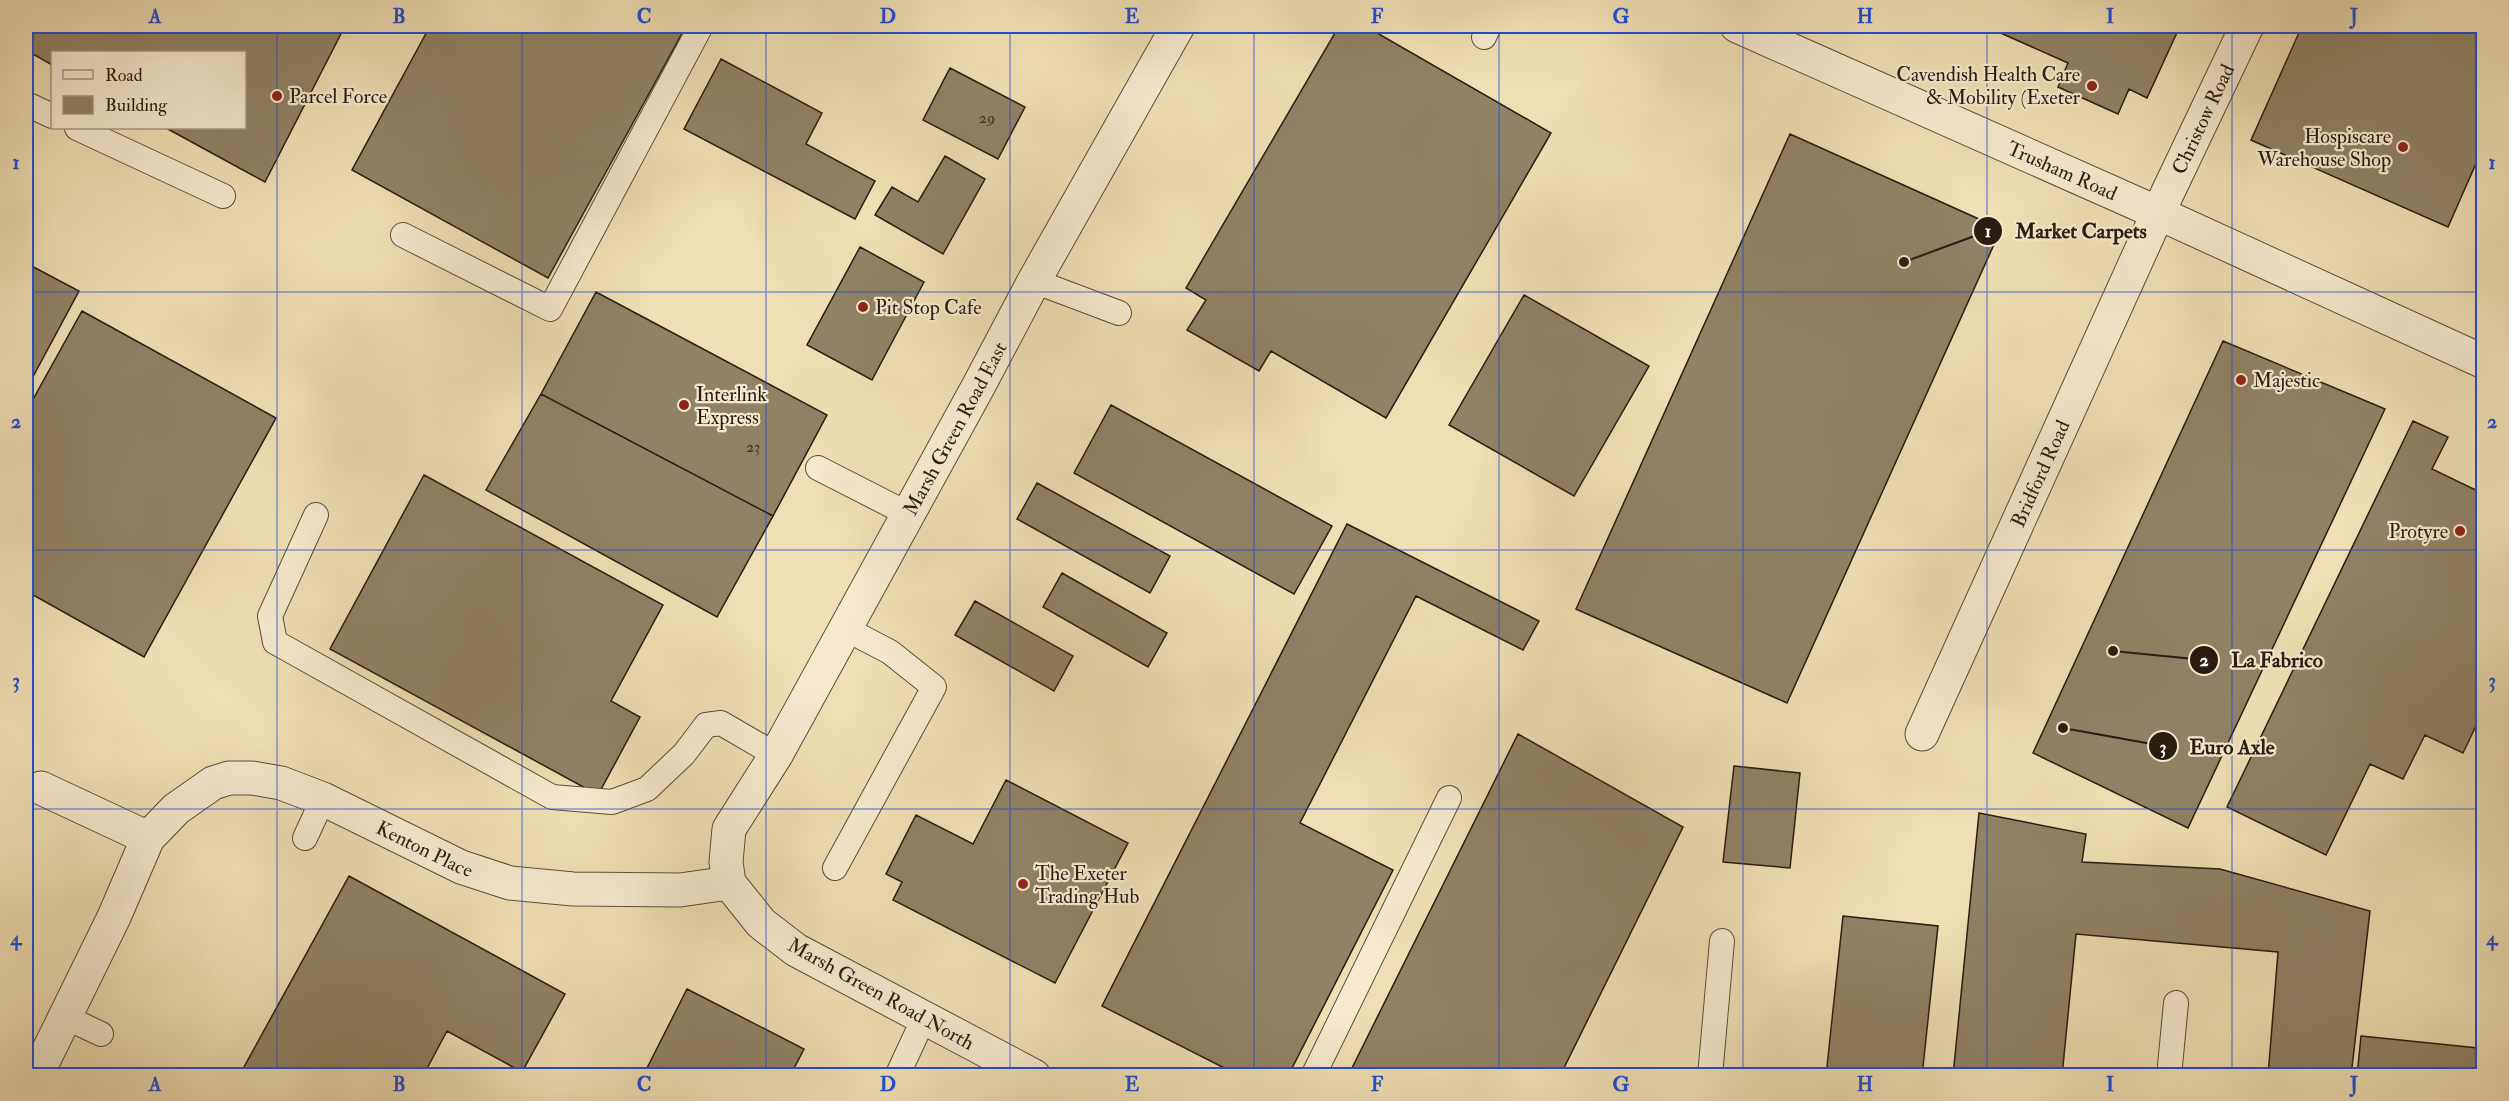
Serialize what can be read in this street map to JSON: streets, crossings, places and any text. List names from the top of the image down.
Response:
{
  "streets": {
    "street": [
      "Christow Road",
      "Trusham Road",
      "Marsh Green Road East",
      "Bridford Road",
      "Kenton Place",
      "Marsh Green Road North"
    ]
  },
  "crossings": [
    ["Christow Road", "Trusham Road"],
    ["Christow Road", "Bridford Road"],
    ["Trusham Road", "Bridford Road"],
    ["Marsh Green Road East", "Kenton Place"],
    ["Marsh Green Road East", "Marsh Green Road North"],
    ["Kenton Place", "Marsh Green Road North"]
  ],
  "places": [
    "Cavendish Health Care & Mobility (Exeter",
    "Parcel Force",
    "Hospiscare Warehouse Shop",
    "Market Carpets",
    "Pit Stop Cafe",
    "Majestic",
    "Interlink Express",
    "Protyre",
    "La Fabrico",
    "Euro Axle",
    "The Exeter Trading Hub"
  ],
  "house_numbers": ["29", "23"],
  "legend": ["Road", "Building"],
  "grid": {
    "columns": [
      "A",
      "B",
      "C",
      "D",
      "E",
      "F",
      "G",
      "H",
      "I",
      "J"
    ],
    "rows": [
      "1",
      "2",
      "3",
      "4"
    ]
  }
}
